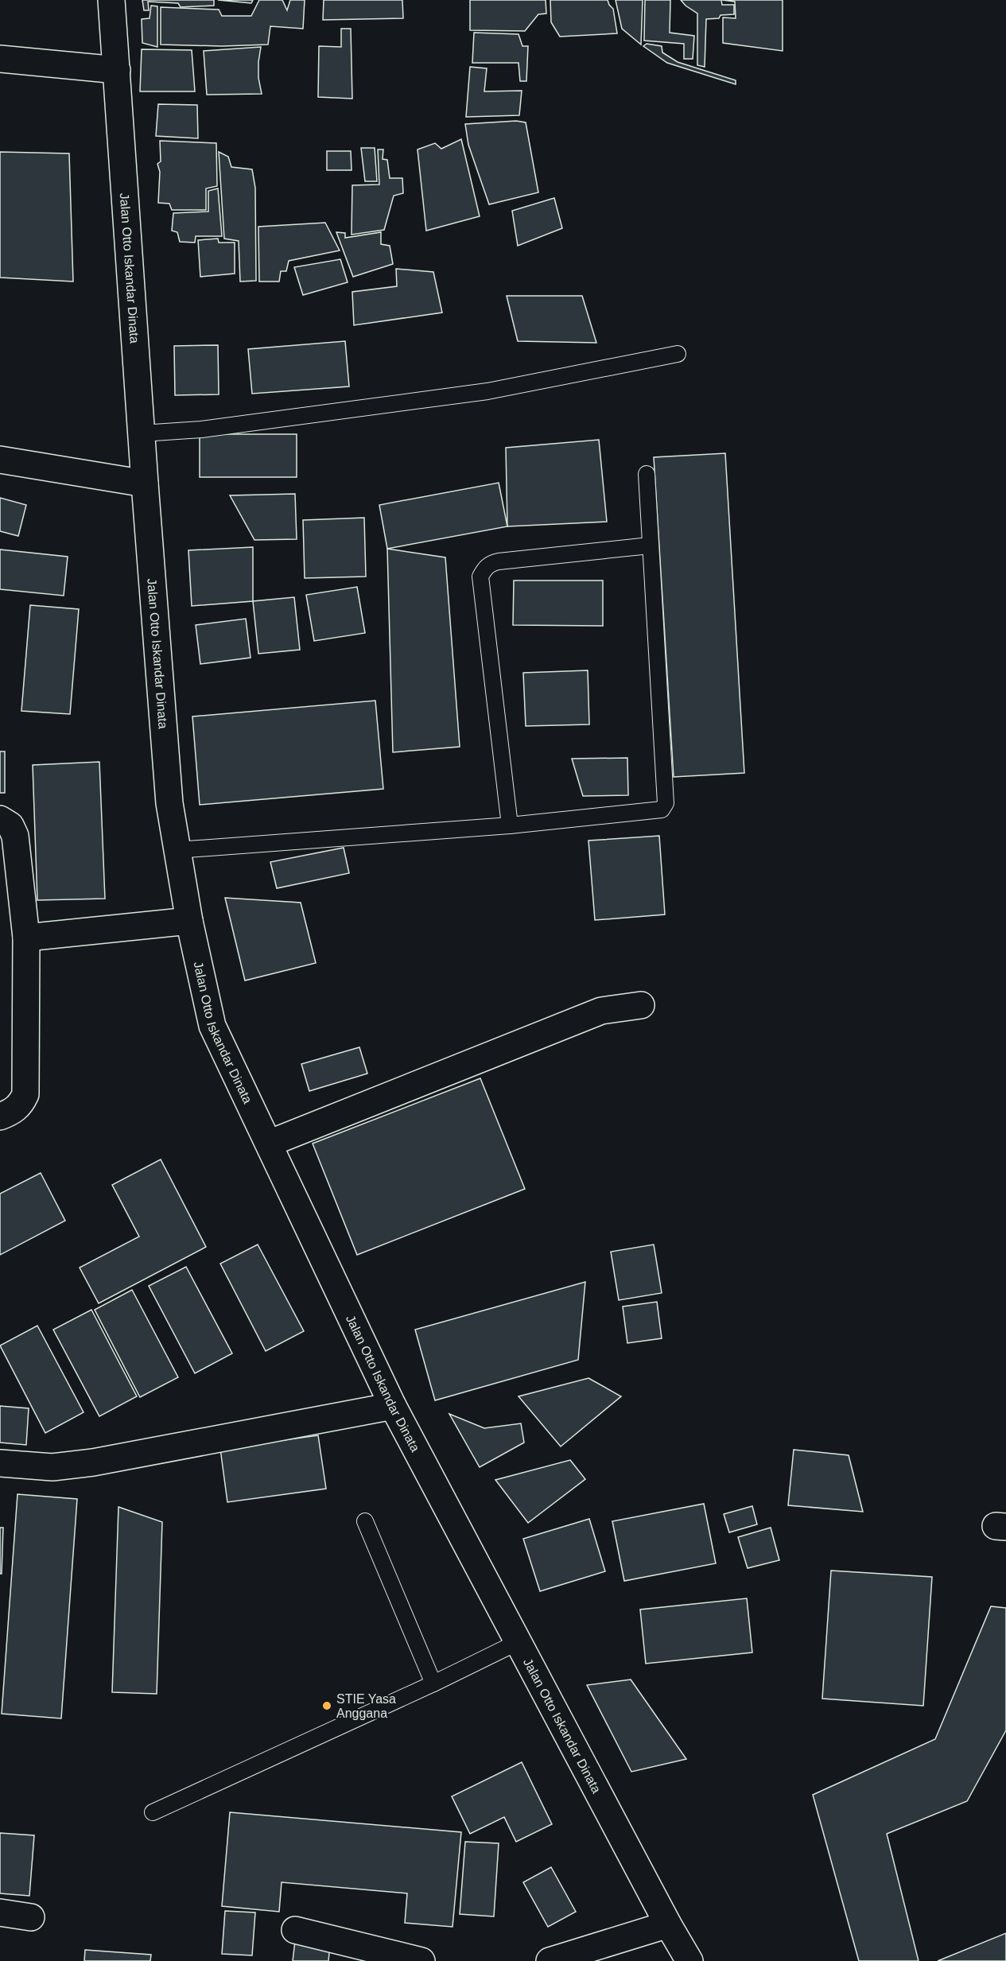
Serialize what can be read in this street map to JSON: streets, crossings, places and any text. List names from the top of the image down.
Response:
{
  "streets": {
    "main road": ["Jalan Otto Iskandar Dinata"]
  },
  "places": ["STIE Yasa Anggana"]
}
